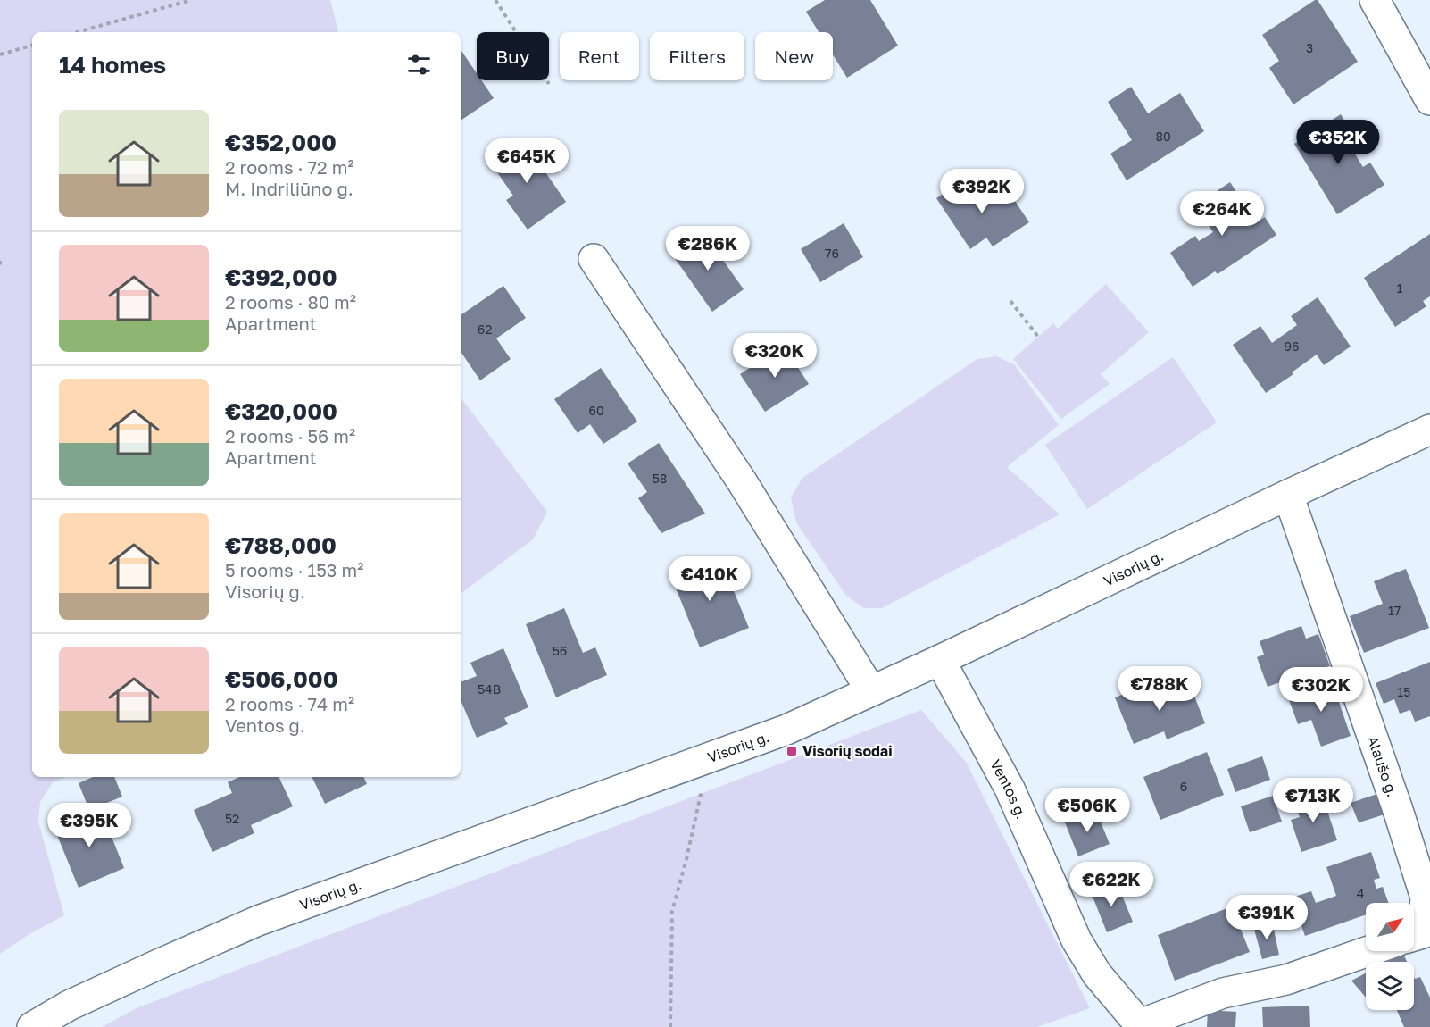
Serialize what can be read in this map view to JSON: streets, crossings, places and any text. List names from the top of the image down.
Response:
{
  "streets": {
    "street": ["Visorių g.", "Alaušo g.", "Ventos g."]
  },
  "crossings": [
    ["Visorių g.", "Alaušo g."],
    ["Visorių g.", "Ventos g."]
  ],
  "places": {
    "transit": ["Visorių sodai"]
  },
  "house_numbers": [
    "3",
    "80",
    "76",
    "1",
    "62",
    "96",
    "60",
    "58",
    "17",
    "56",
    "54B",
    "15",
    "6",
    "52",
    "4"
  ],
  "north": "top right",
  "page": {
    "chip": [
      "Buy",
      "Rent",
      "Filters",
      "New"
    ],
    "heading": "14 homes",
    "list": [
      {
        "name": "€352,000",
        "note": "2 rooms · 72 m² · M. Indriliūno g."
      },
      {
        "name": "€392,000",
        "note": "2 rooms · 80 m² · Apartment"
      },
      {
        "name": "€320,000",
        "note": "2 rooms · 56 m² · Apartment"
      },
      {
        "name": "€788,000",
        "note": "5 rooms · 153 m² · Visorių g."
      },
      {
        "name": "€506,000",
        "note": "2 rooms · 74 m² · Ventos g."
      }
    ],
    "price": [
      "€352K",
      "€645K",
      "€392K",
      "€264K",
      "€286K",
      "€320K",
      "€410K",
      "€788K",
      "€302K",
      "€713K",
      "€506K",
      "€395K",
      "€622K",
      "€391K"
    ]
  }
}
